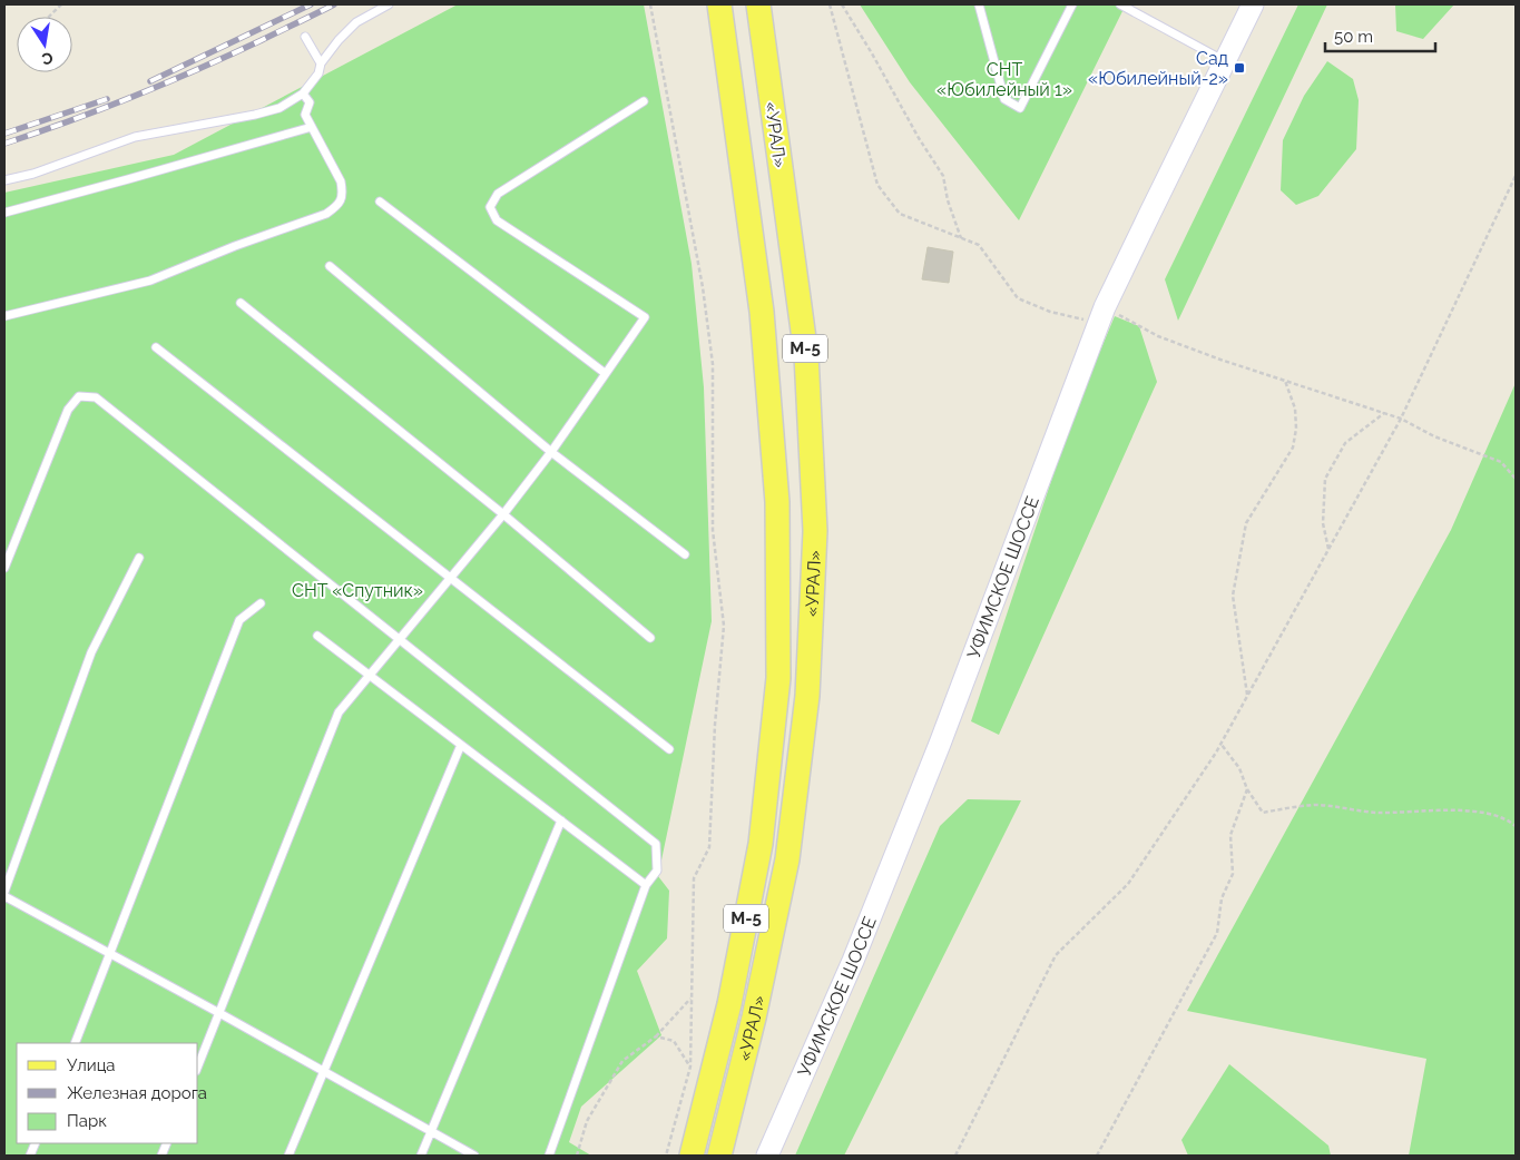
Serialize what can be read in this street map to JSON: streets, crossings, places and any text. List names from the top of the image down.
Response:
{
  "streets": {
    "main road": ["«УРАЛ»", "М-5", "УФИМСКОЕ ШОССЕ"]
  },
  "parks": ["СНТ «Юбилейный 1»", "СНТ «Спутник»"],
  "places": {
    "transit": ["Сад «Юбилейный-2»"]
  },
  "legend": ["Улица", "Железная дорога", "Парк"],
  "scale_bar": "50 m",
  "north": "bottom"
}
